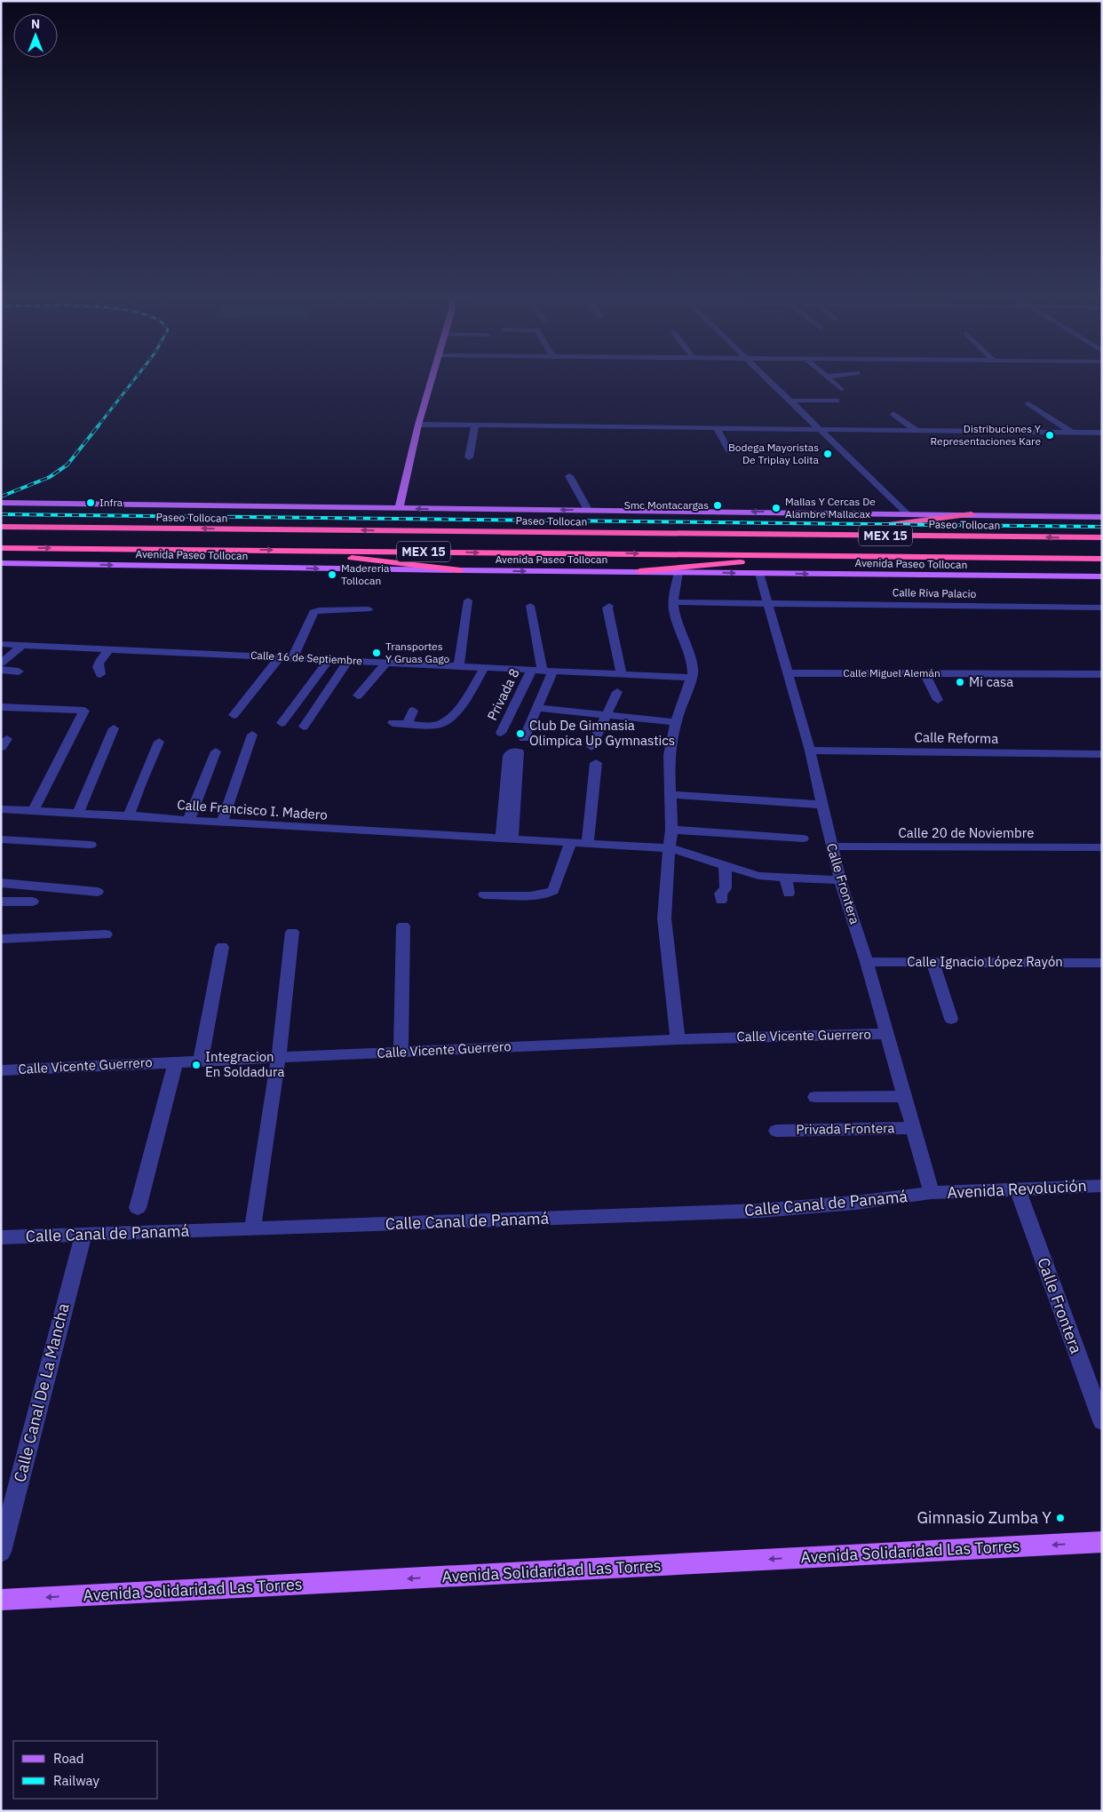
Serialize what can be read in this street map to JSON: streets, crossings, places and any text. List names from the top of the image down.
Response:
{
  "streets": {
    "highway": ["Paseo Tollocan", "MEX 15"],
    "main road": ["Avenida Paseo Tollocan", "Avenida Solidaridad Las Torres"],
    "street": [
      "Calle Riva Palacio",
      "Calle 16 de Septiembre",
      "Calle Miguel Alemán",
      "Privada 8",
      "Calle Reforma",
      "Calle Francisco I. Madero",
      "Calle 20 de Noviembre",
      "Calle Frontera",
      "Calle Ignacio López Rayón",
      "Calle Vicente Guerrero",
      "Privada Frontera",
      "Avenida Revolución",
      "Calle Canal de Panamá",
      "Calle Canal De La Mancha"
    ]
  },
  "crossings": [
    ["Avenida Paseo Tollocan", "Calle Frontera"],
    ["Calle Riva Palacio", "Calle Frontera"],
    ["Calle 16 de Septiembre", "Privada 8"],
    ["Calle Miguel Alemán", "Calle Frontera"],
    ["Calle Reforma", "Calle Frontera"],
    ["Calle Francisco I. Madero", "Calle Frontera"],
    ["Calle 20 de Noviembre", "Calle Frontera"],
    ["Calle Frontera", "Calle Ignacio López Rayón"],
    ["Calle Frontera", "Calle Vicente Guerrero"],
    ["Calle Frontera", "Privada Frontera"],
    ["Calle Frontera", "Avenida Revolución"],
    ["Calle Frontera", "Calle Canal de Panamá"],
    ["Avenida Revolución", "Calle Canal de Panamá"],
    ["Calle Canal de Panamá", "Calle Canal De La Mancha"]
  ],
  "one_way": ["Avenida Solidaridad Las Torres"],
  "places": [
    "Distribuciones Y Representaciones Kare",
    "Bodega Mayoristas De Triplay Lolita",
    "Infra",
    "Smc Montacargas",
    "Mallas Y Cercas De Alambre Mallacax",
    "Madereria Tollocan",
    "Transportes Y Gruas Gago",
    "Mi casa",
    "Club De Gimnasia Olimpica Up Gymnastics",
    "Integracion En Soldadura",
    "Gimnasio Zumba Y"
  ],
  "legend": ["Road", "Railway"],
  "north": "top"
}
